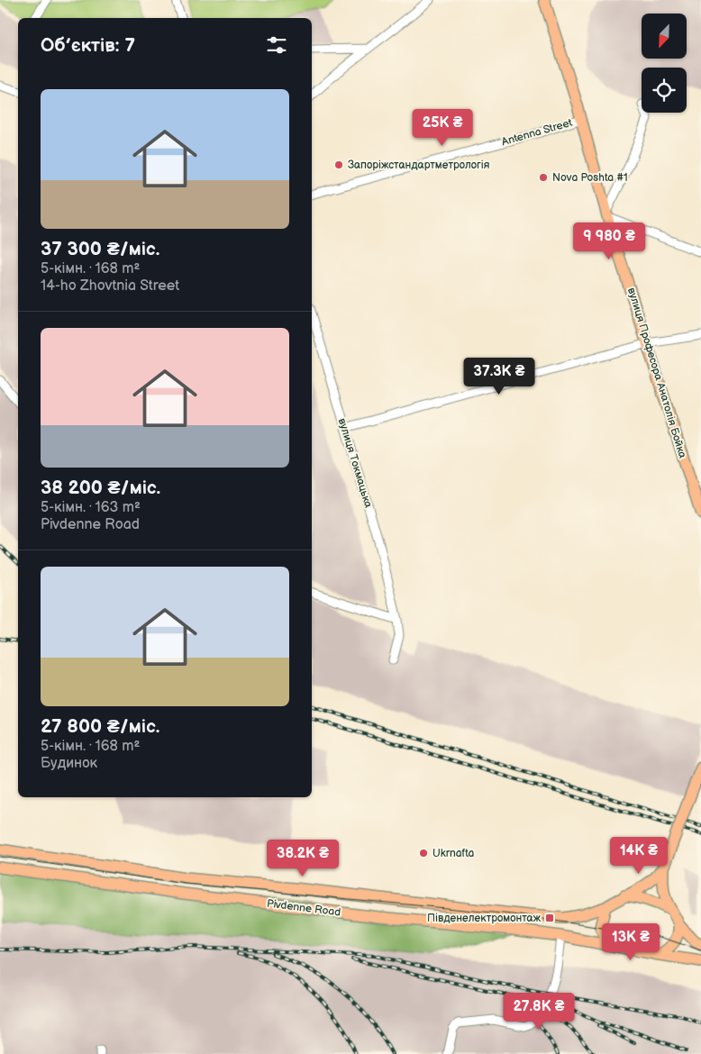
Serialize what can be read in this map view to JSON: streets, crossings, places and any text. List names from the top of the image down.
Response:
{
  "streets": {
    "main road": ["вулиця Професора Анатолія Бойка", "Pivdenne Road"],
    "street": ["Antenna Street", "вулиця Токмацька"]
  },
  "crossings": [
    ["Antenna Street", "вулиця Професора Анатолія Бойка"]
  ],
  "places": {
    "other": ["Запоріжстандартметрологія", "Nova Poshta #1", "Ukrnafta"],
    "transit": ["Південелектромонтаж"]
  },
  "north": "bottom left",
  "page": {
    "heading": "Об’єктів: 7",
    "list": [
      {
        "name": "37 300 ₴/міс.",
        "note": "5-кімн. · 168 m² · 14-ho Zhovtnia Street"
      },
      {
        "name": "38 200 ₴/міс.",
        "note": "5-кімн. · 163 m² · Pivdenne Road"
      },
      {
        "name": "27 800 ₴/міс.",
        "note": "5-кімн. · 168 m² · Будинок"
      }
    ],
    "price": [
      "25K ₴",
      "9 980 ₴",
      "37.3K ₴",
      "14K ₴",
      "38.2K ₴",
      "13K ₴",
      "27.8K ₴"
    ]
  }
}
